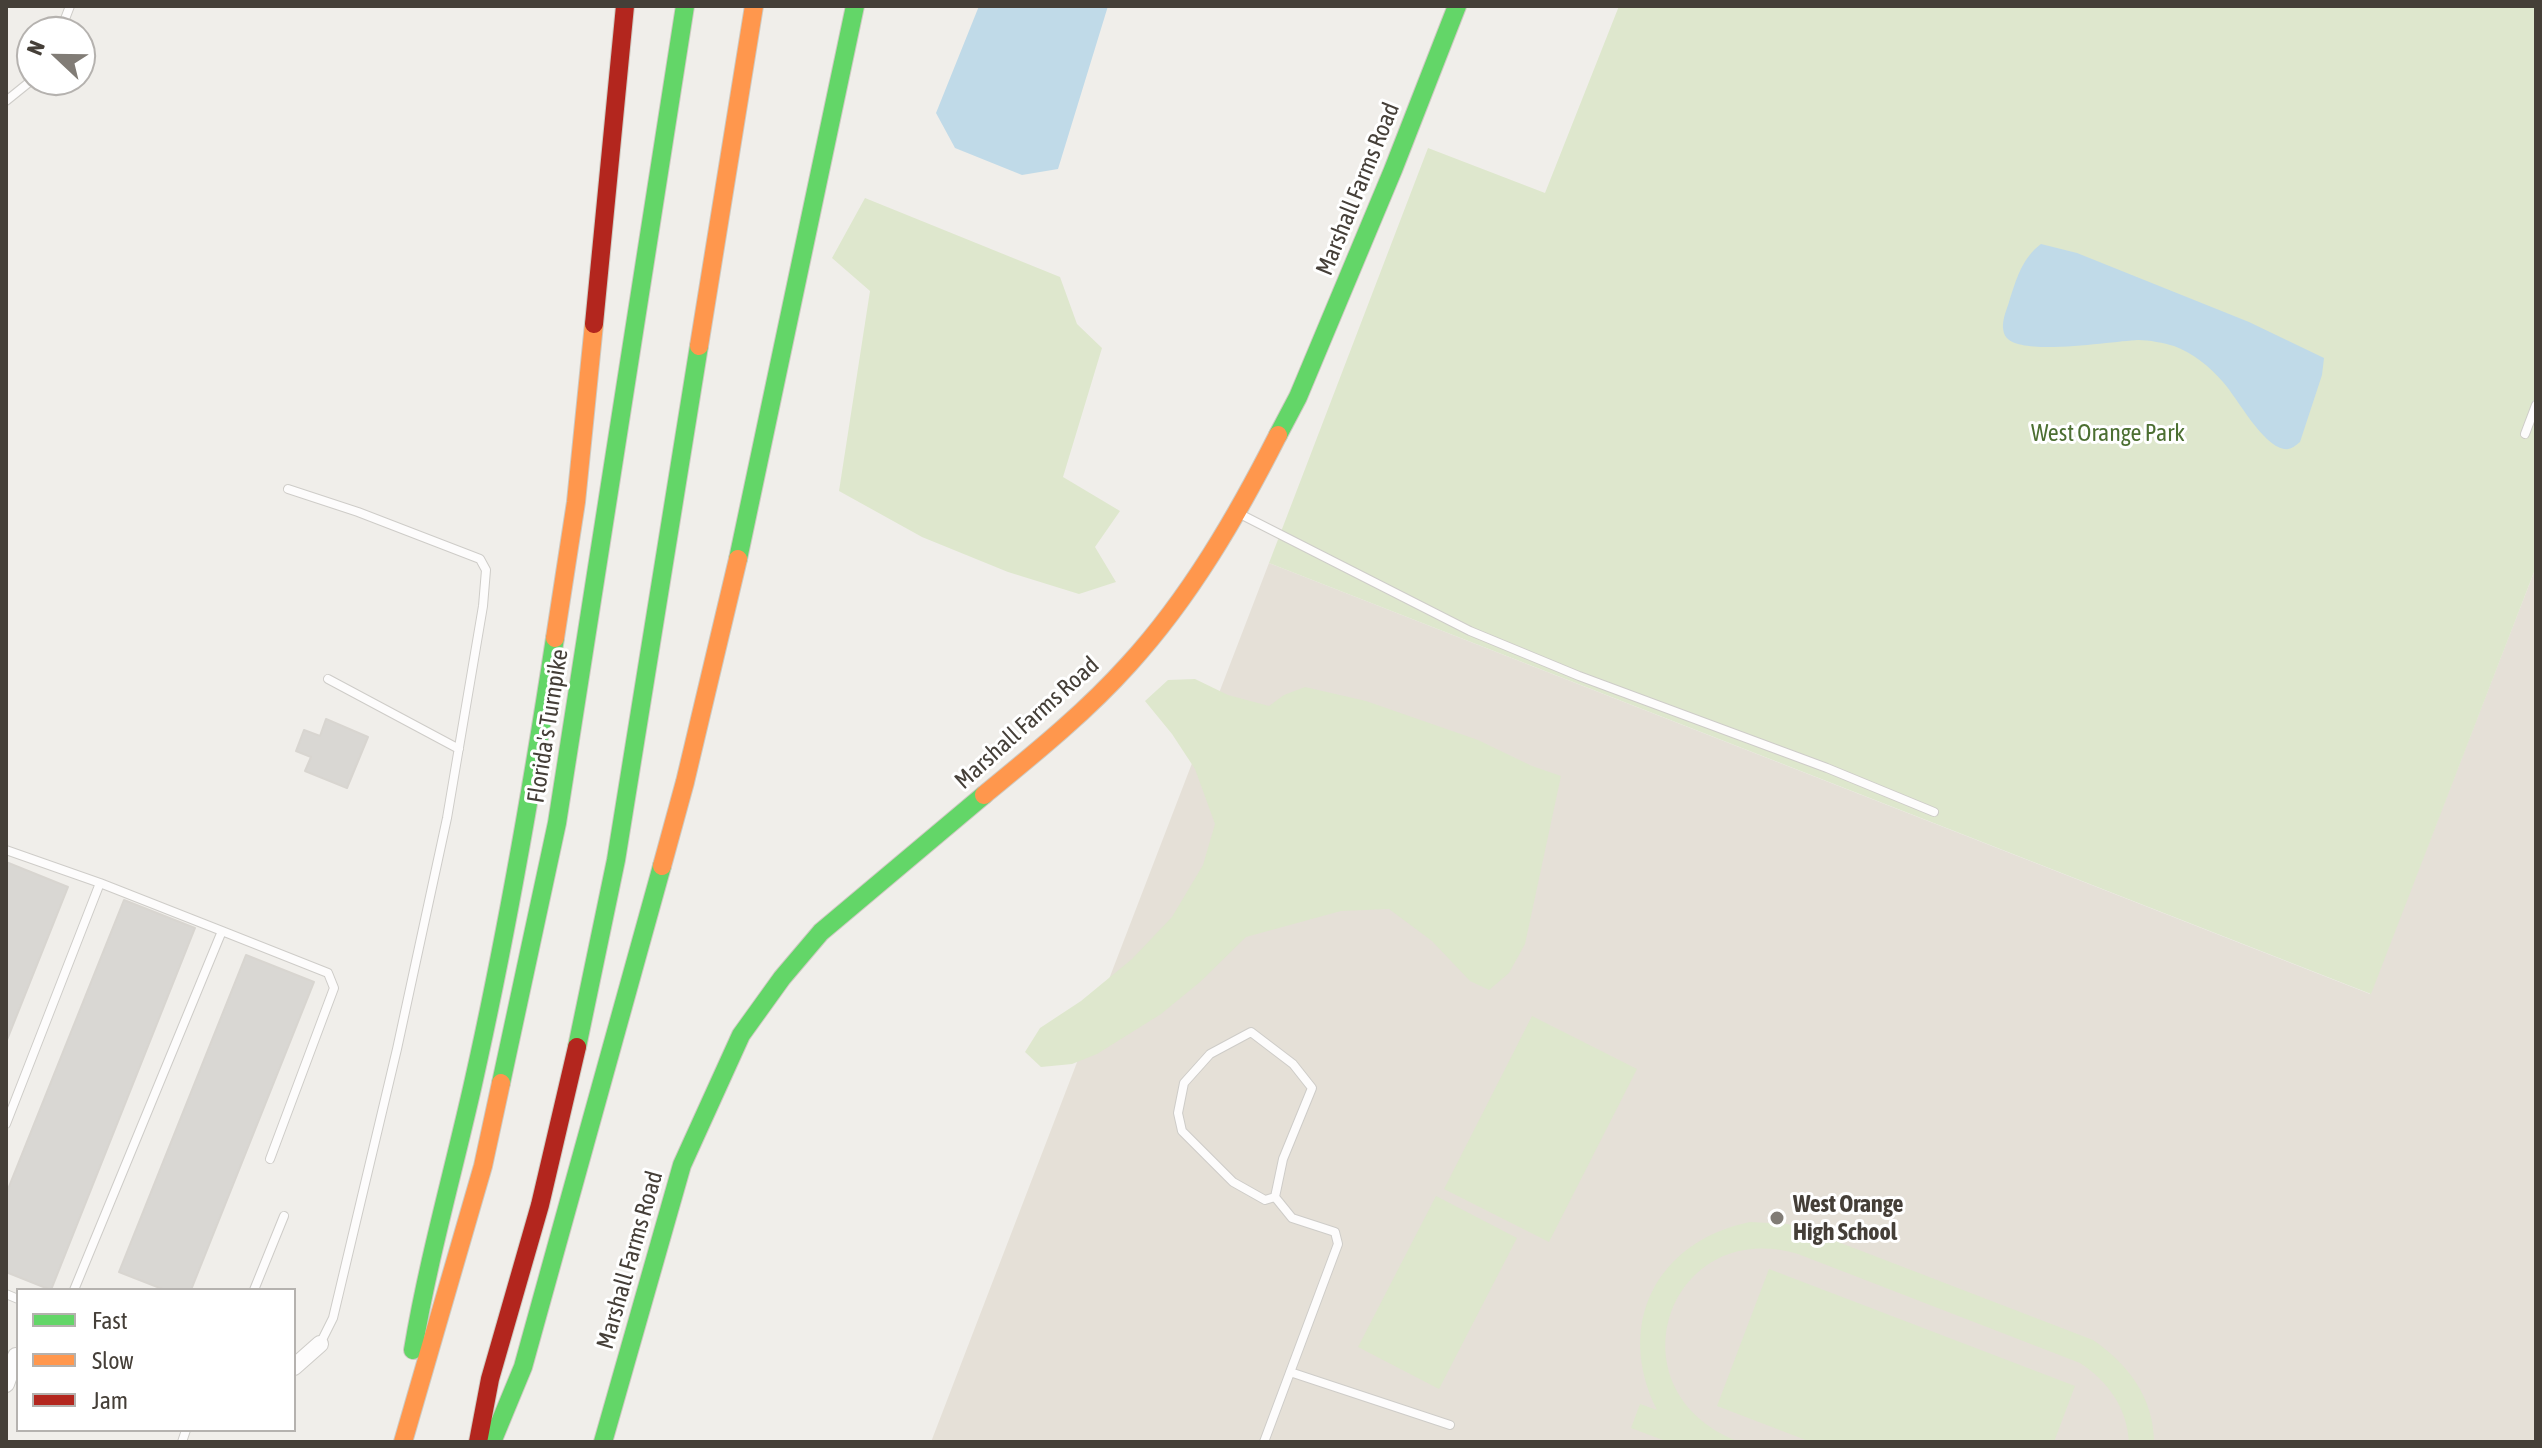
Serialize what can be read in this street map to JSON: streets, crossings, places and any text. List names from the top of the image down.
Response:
{
  "streets": {
    "main road": ["Marshall Farms Road", "Florida's Turnpike"]
  },
  "parks": ["West Orange Park"],
  "places": ["West Orange High School"],
  "legend": ["Fast", "Slow", "Jam"],
  "north": "left"
}
